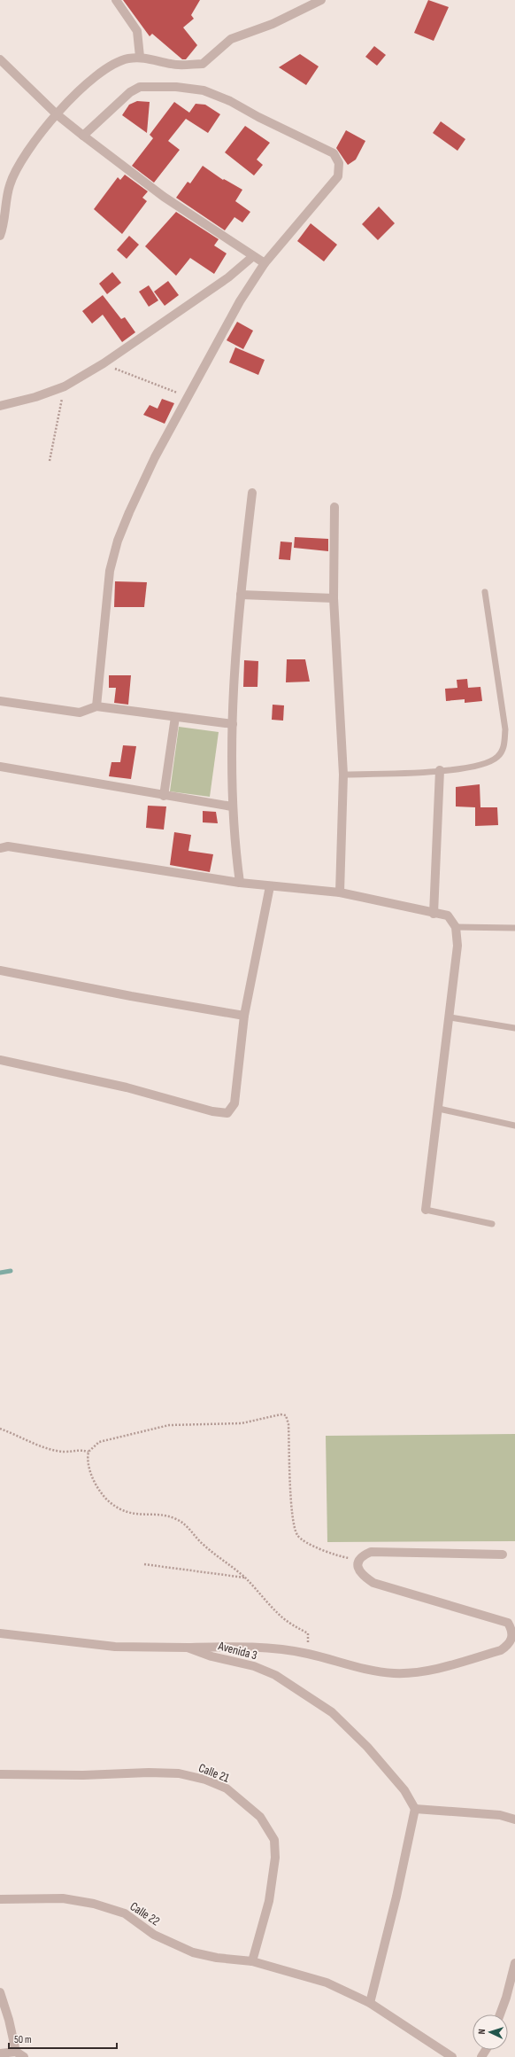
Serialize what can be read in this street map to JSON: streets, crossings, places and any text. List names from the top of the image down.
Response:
{
  "streets": {
    "street": ["Avenida 3", "Calle 21", "Calle 22"]
  },
  "crossings": [
    ["Calle 21", "Calle 22"]
  ],
  "scale_bar": "50 m",
  "north": "left"
}
